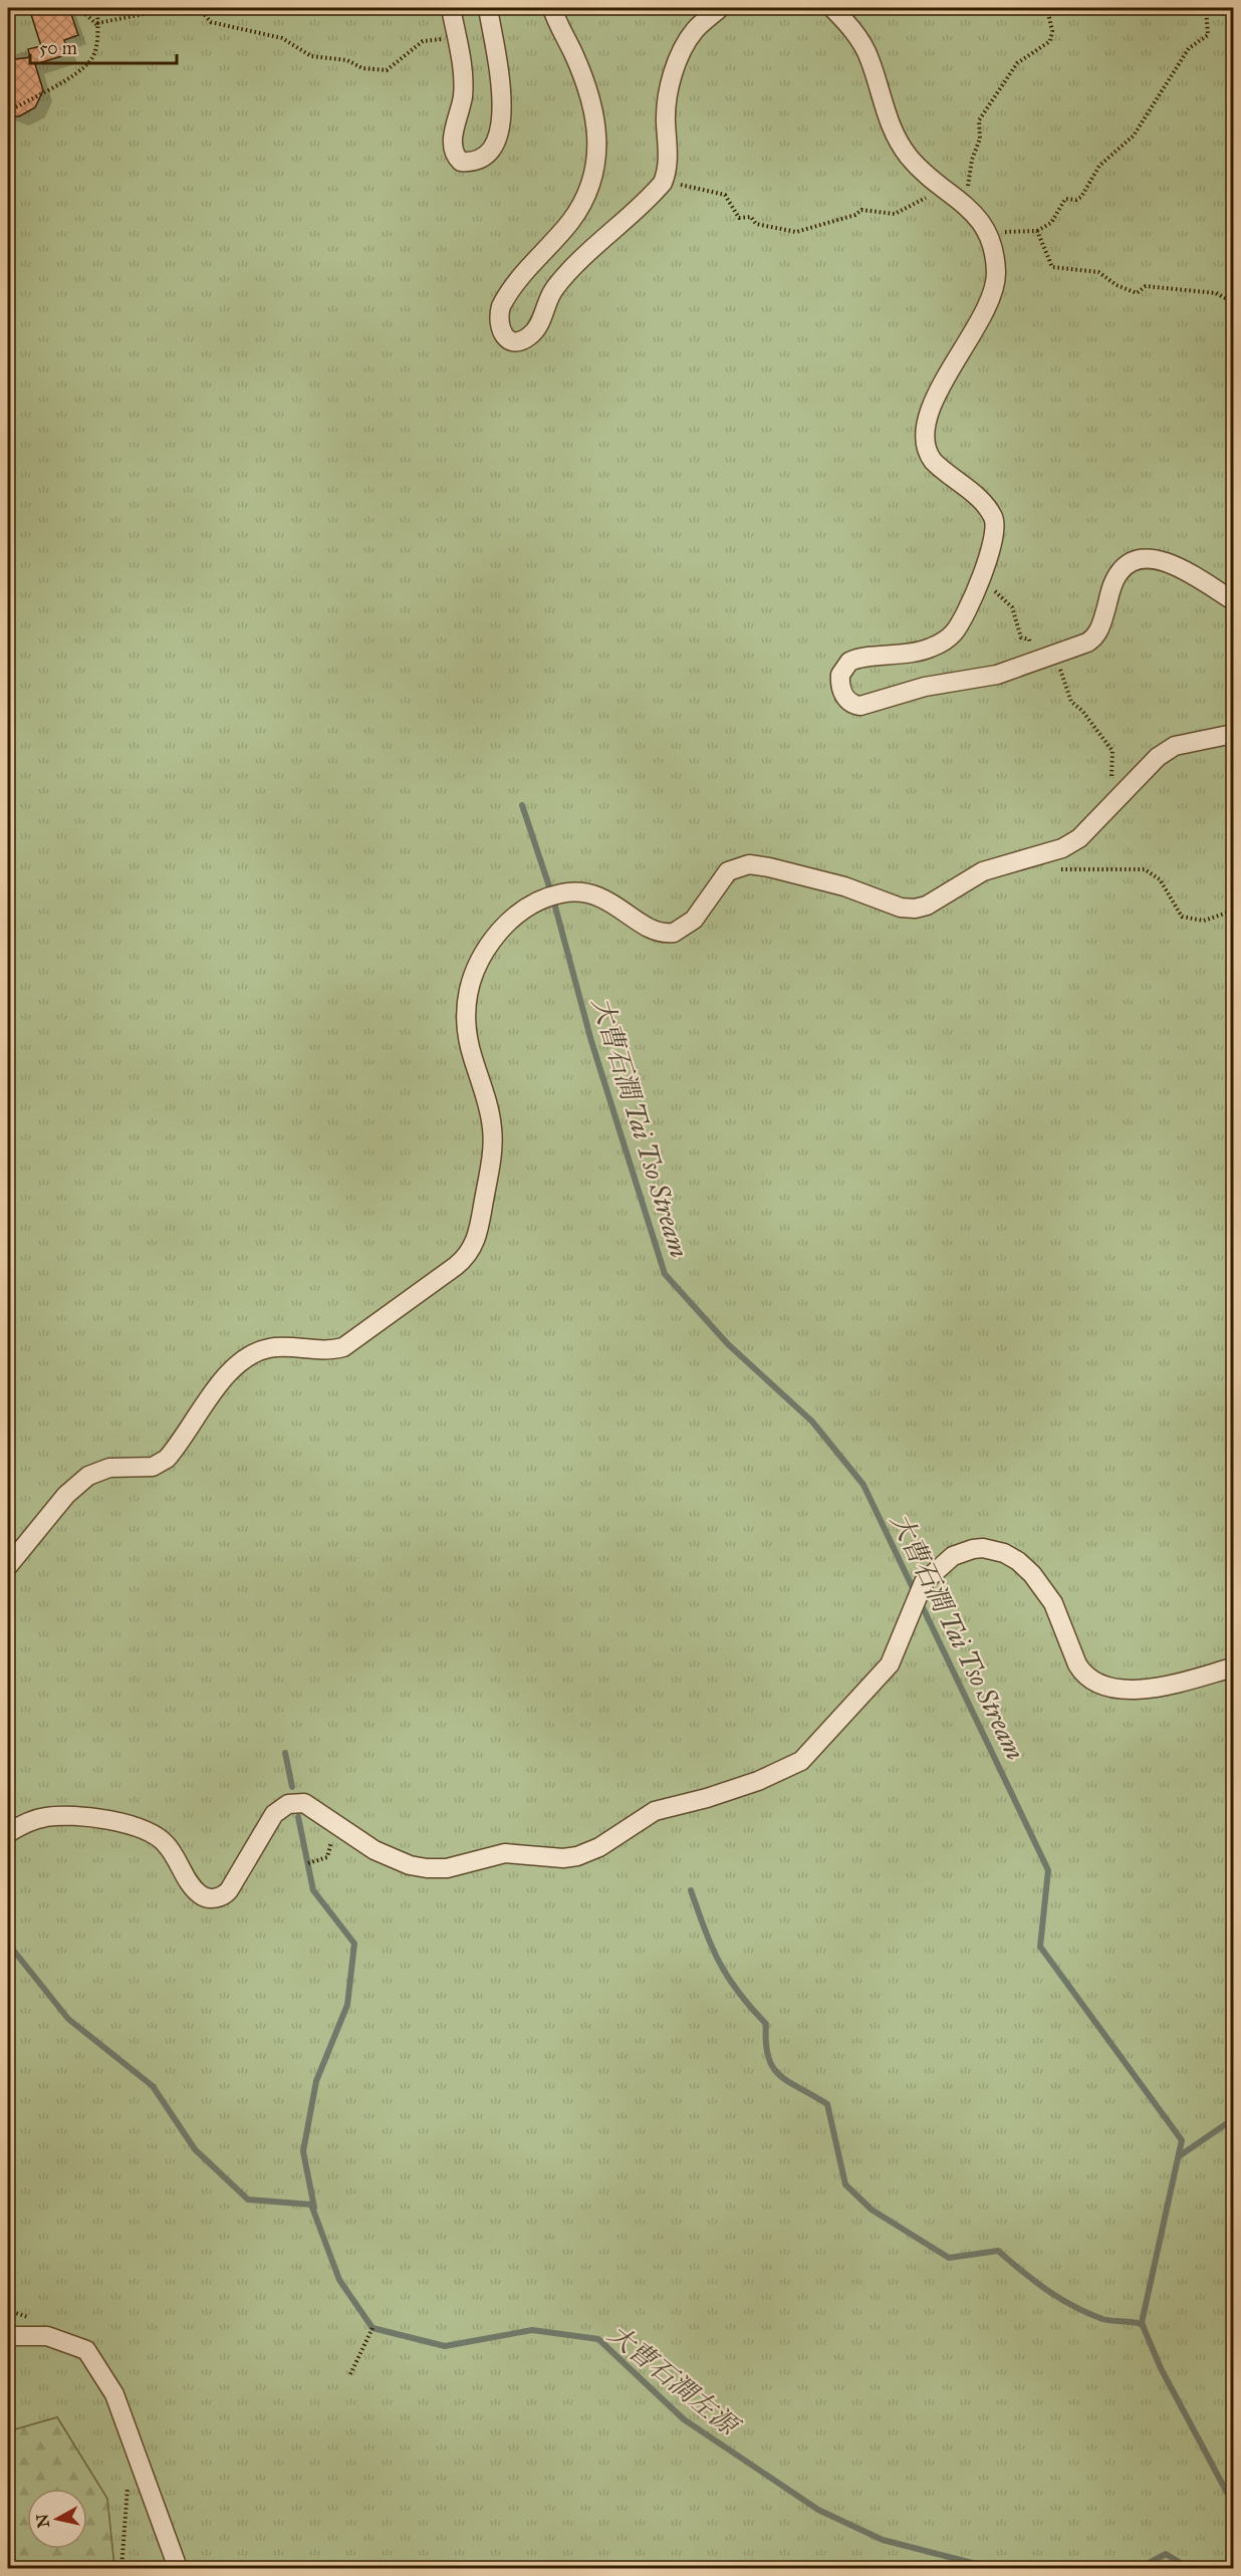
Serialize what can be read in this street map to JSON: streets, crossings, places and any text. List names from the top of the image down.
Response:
{
  "water": ["大曹石澗 Tai Tso Stream", "大曹石澗左源"],
  "scale_bar": "50 m",
  "north": "left"
}
